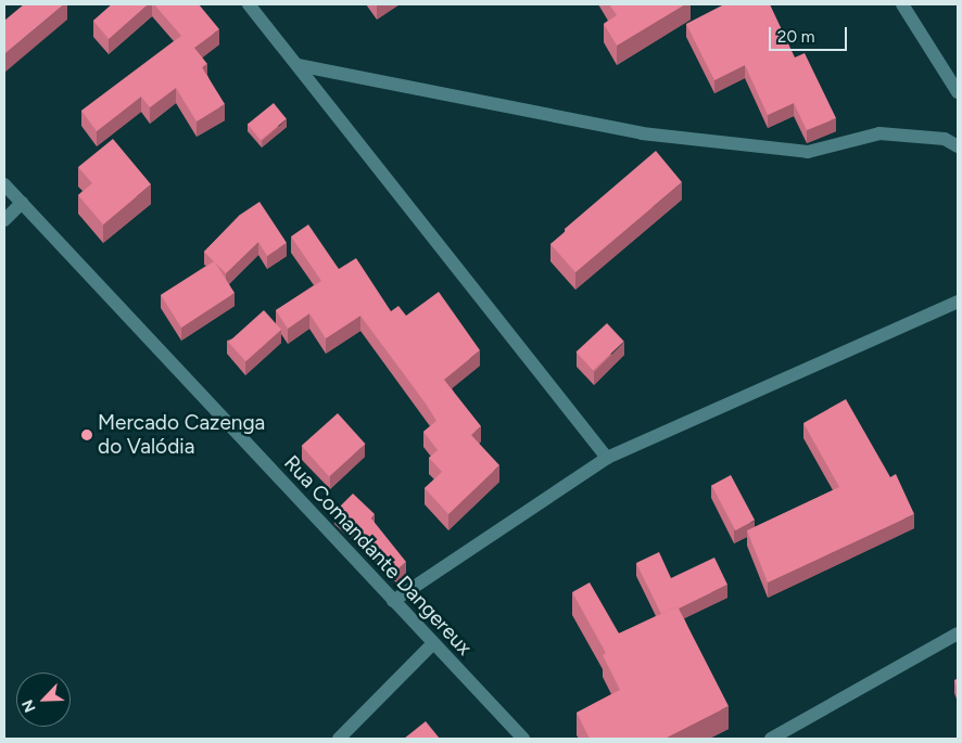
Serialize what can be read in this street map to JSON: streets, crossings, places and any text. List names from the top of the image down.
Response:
{
  "streets": {
    "street": ["Rua Comandante Dangereux"]
  },
  "places": ["Mercado Cazenga do Valódia"],
  "scale_bar": "20 m",
  "north": "bottom left"
}
